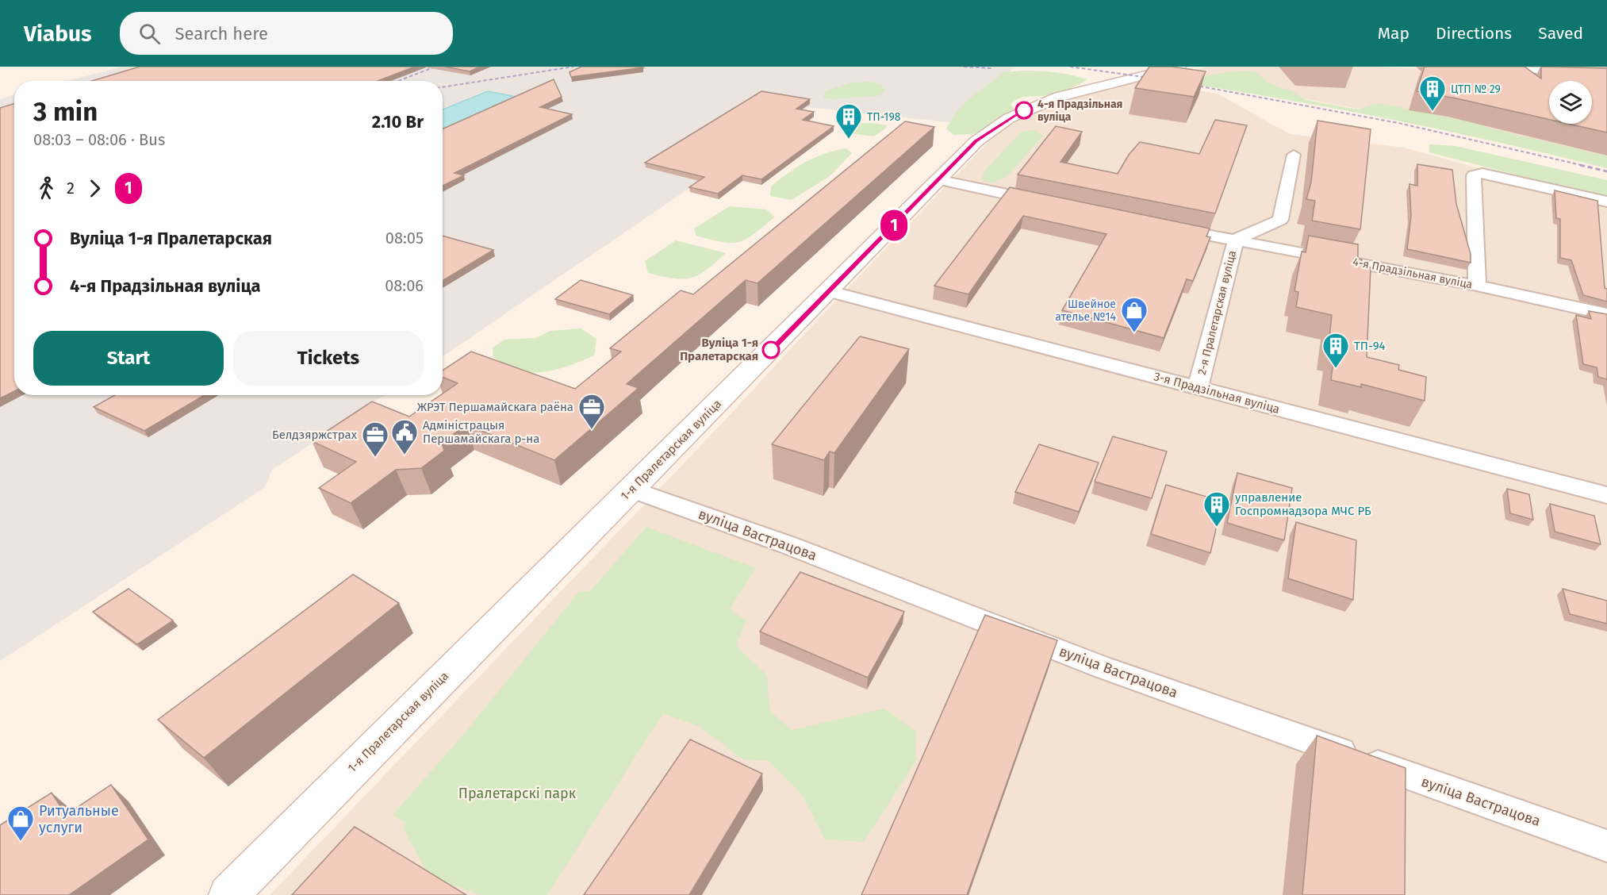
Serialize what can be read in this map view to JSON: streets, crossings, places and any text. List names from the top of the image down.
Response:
{
  "streets": {
    "main road": ["1-я Пралетарская вуліца"],
    "street": [
      "4-я Прадзільная вуліца",
      "2-я Пралетарская вуліца",
      "3-я Прадзільная вуліца",
      "вуліца Вастрацова"
    ]
  },
  "crossings": [
    ["4-я Прадзільная вуліца", "2-я Пралетарская вуліца"],
    ["2-я Пралетарская вуліца", "3-я Прадзільная вуліца"],
    ["3-я Прадзільная вуліца", "1-я Пралетарская вуліца"],
    ["1-я Пралетарская вуліца", "вуліца Вастрацова"]
  ],
  "parks": ["Пралетарскі парк"],
  "places": {
    "other": ["4-я Прадзільная вуліца", "Вуліца 1-я Пралетарская"],
    "building": [
      "ЦТП № 29",
      "ТП-198",
      "ТП-94",
      "управление Госпромнадзора МЧС РБ"
    ],
    "shop": ["Швейное ателье №14", "Ритуальные услуги"],
    "office": ["ЖРЭТ Першамайскага раёна", "Белдзяржстрах"],
    "public building": ["Адміністрацыя Першамайскага р-на"]
  },
  "lines": ["bus line 1"],
  "page": {
    "header": "Viabus",
    "search": "Search here",
    "nav": ["Map", "Directions", "Saved"],
    "on_map": "1",
    "heading": ["3 min", "08:03 – 08:06 · Bus", "2.10 Br"],
    "legs": ["2", "1"],
    "list": [
      {
        "name": "Вуліца 1-я Пралетарская",
        "value": "08:05"
      },
      {
        "name": "4-я Прадзільная вуліца",
        "value": "08:06"
      }
    ],
    "buttons": ["Start", "Tickets"]
  }
}
